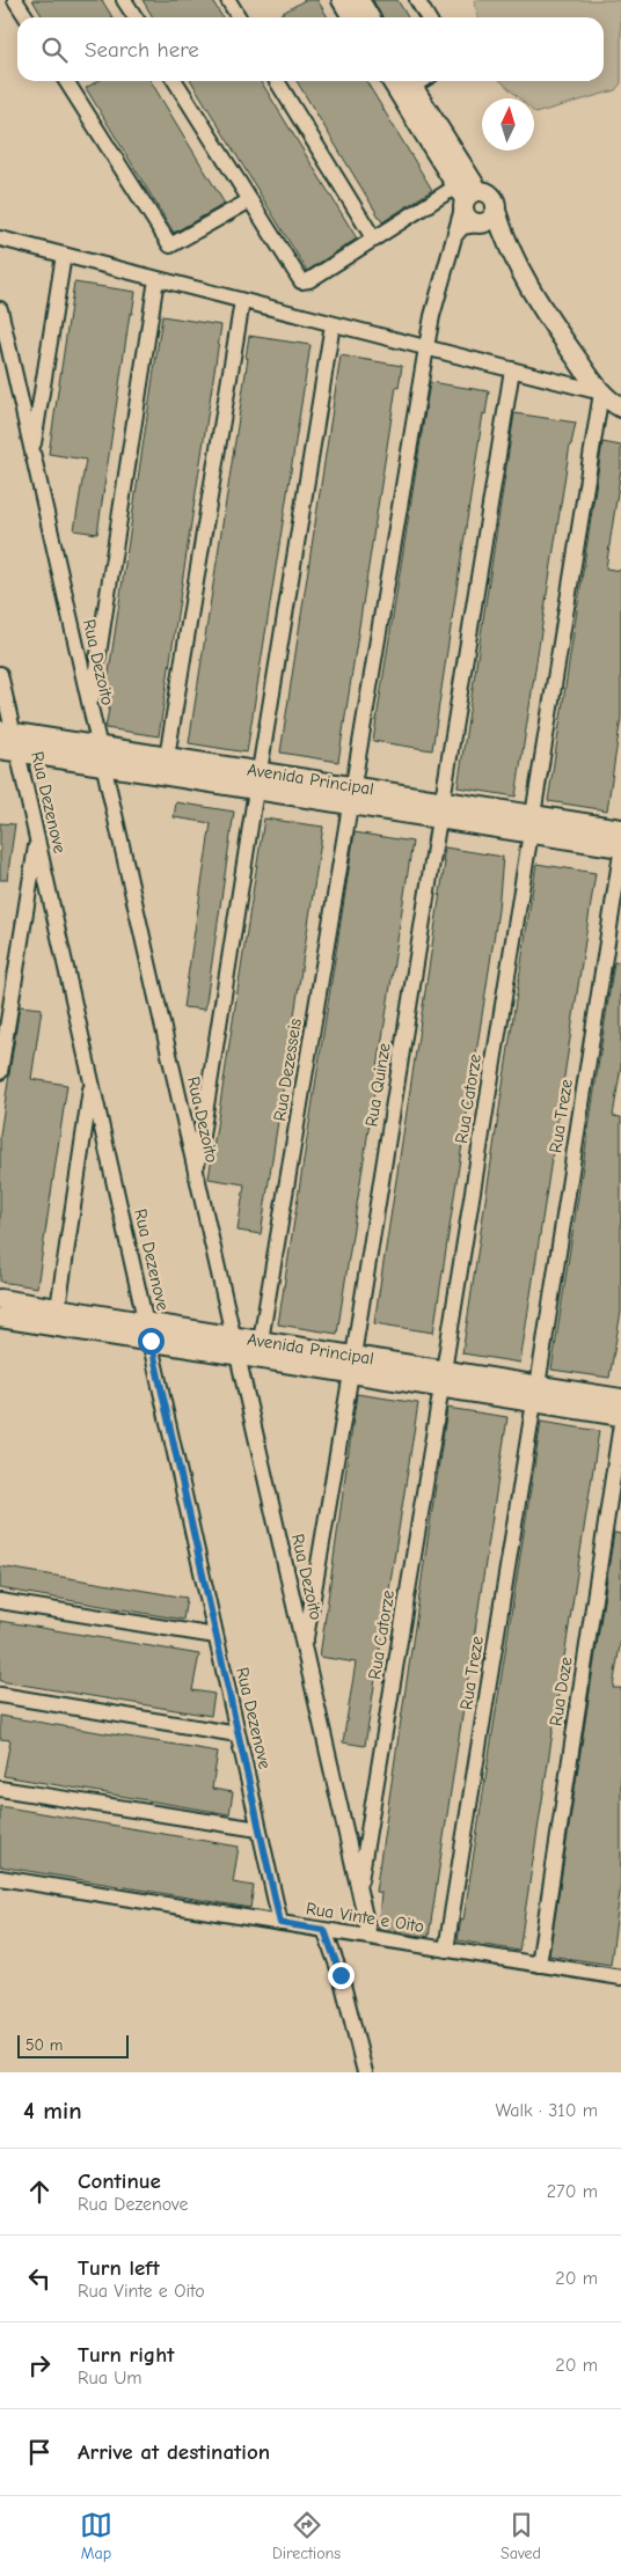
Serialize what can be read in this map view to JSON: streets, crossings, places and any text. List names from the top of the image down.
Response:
{
  "streets": {
    "street": [
      "Rua Dezoito",
      "Avenida Principal",
      "Rua Dezenove",
      "Rua Dezesseis",
      "Rua Quinze",
      "Rua Catorze",
      "Rua Treze",
      "Rua Doze",
      "Rua Vinte e Oito"
    ]
  },
  "crossings": [
    ["Rua Dezoito", "Avenida Principal"],
    ["Rua Dezoito", "Rua Quinze"],
    ["Rua Dezoito", "Rua Catorze"],
    ["Rua Dezoito", "Rua Vinte e Oito"],
    ["Avenida Principal", "Rua Dezenove"],
    ["Avenida Principal", "Rua Dezesseis"],
    ["Avenida Principal", "Rua Quinze"],
    ["Avenida Principal", "Rua Catorze"],
    ["Avenida Principal", "Rua Treze"],
    ["Rua Dezenove", "Rua Vinte e Oito"],
    ["Rua Treze", "Rua Vinte e Oito"],
    ["Rua Doze", "Rua Vinte e Oito"]
  ],
  "scale_bar": "50 m",
  "north": "top",
  "page": {
    "search": "Search here",
    "scale": "50 m",
    "heading": ["4 min", "Walk · 310 m"],
    "list": [
      ["Continue", "Rua Dezenove", "270 m"],
      ["Turn left", "Rua Vinte e Oito", "20 m"],
      ["Turn right", "Rua Um", "20 m"],
      "Arrive at destination"
    ],
    "nav": ["Map", "Directions", "Saved"]
  }
}
